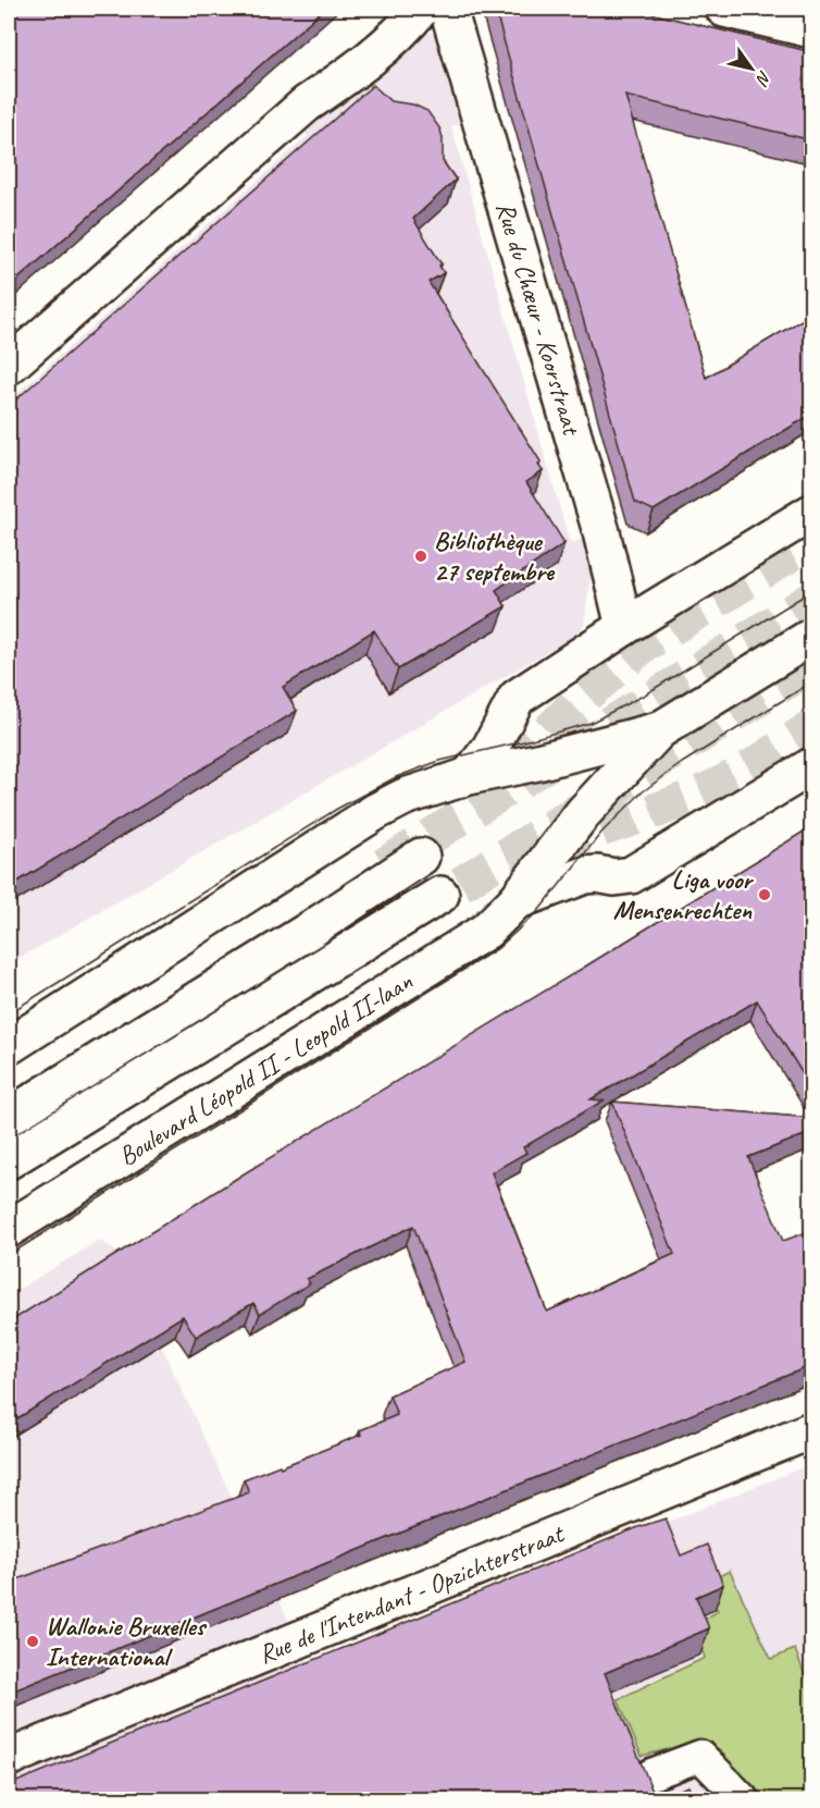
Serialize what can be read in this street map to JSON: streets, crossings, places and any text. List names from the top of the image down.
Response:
{
  "streets": {
    "main road": ["Rue du Chœur - Koorstraat", "Boulevard Léopold II - Leopold II-laan", "Rue de l'Intendant - Opzichterstraat"]
  },
  "places": ["Bibliothèque 27 septembre", "Liga voor Mensenrechten", "Wallonie Bruxelles International"],
  "north": "bottom right"
}
